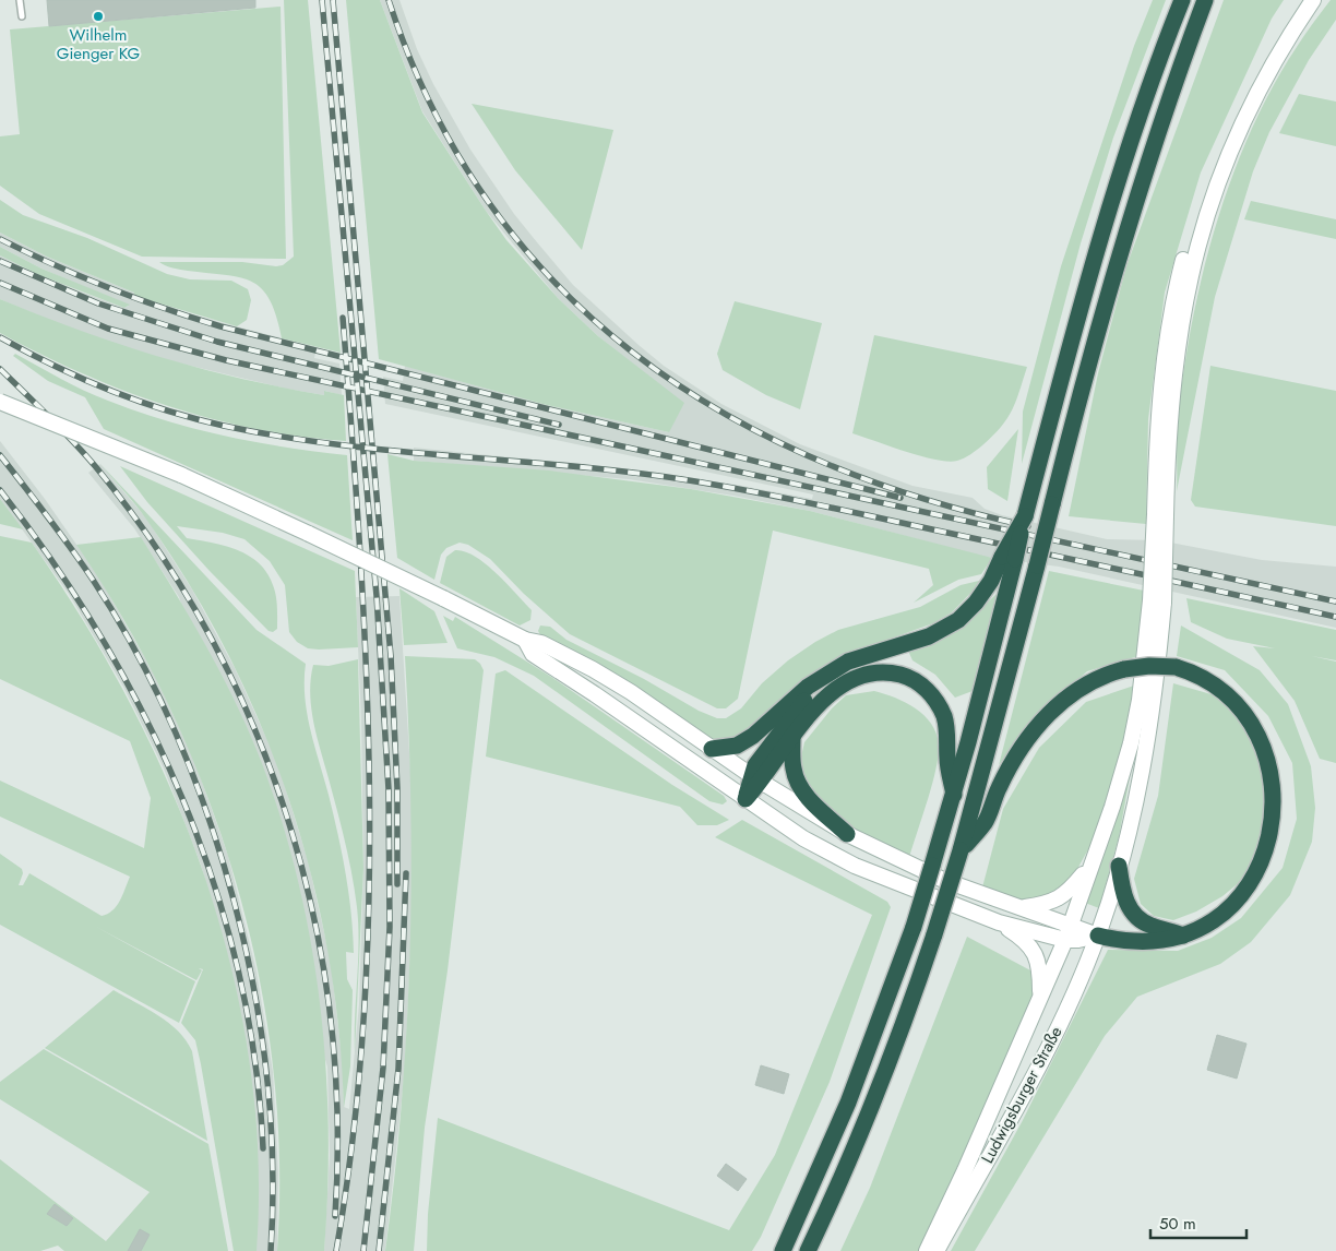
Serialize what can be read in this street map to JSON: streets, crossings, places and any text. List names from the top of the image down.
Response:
{
  "streets": {
    "main road": ["Ludwigsburger Straße"]
  },
  "places": ["Wilhelm Gienger KG"],
  "scale_bar": "50 m"
}
